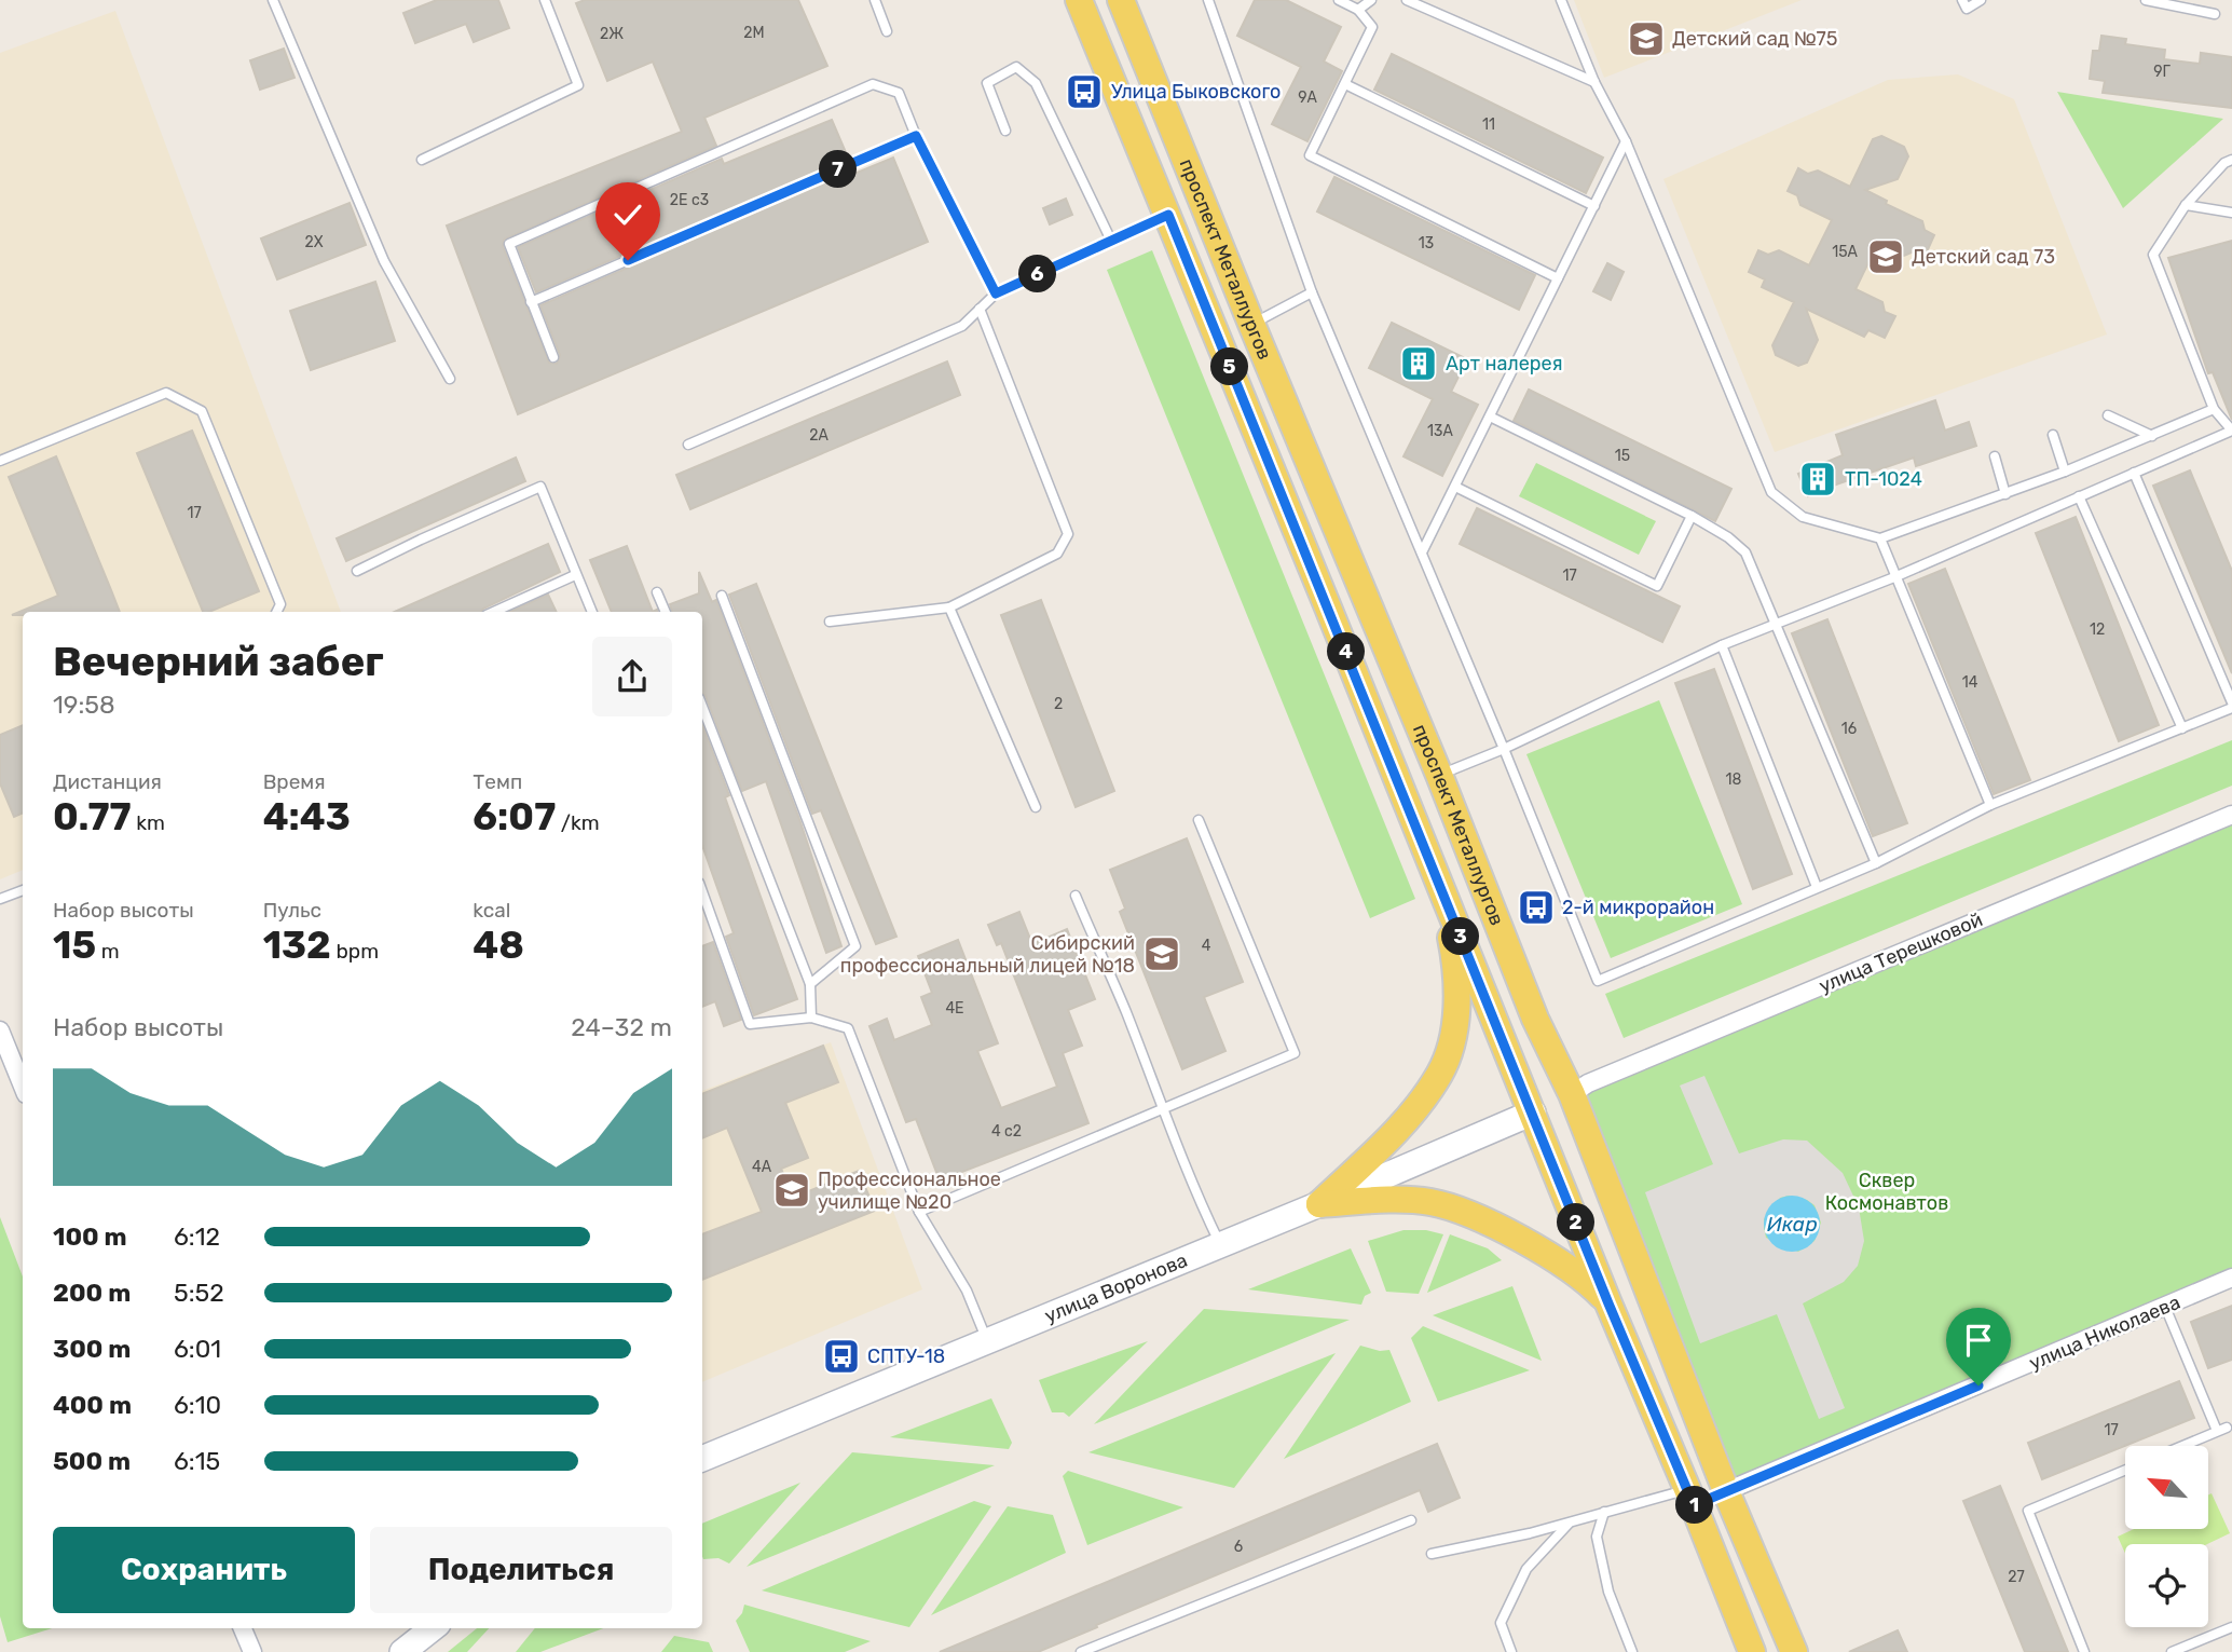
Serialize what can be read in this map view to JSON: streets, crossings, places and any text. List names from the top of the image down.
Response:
{
  "streets": {
    "main road": ["проспект Металлургов", "улица Воронова"],
    "street": ["улица Терешковой", "улица Николаева"]
  },
  "crossings": [
    ["проспект Металлургов", "улица Терешковой"],
    ["проспект Металлургов", "улица Воронова"],
    ["проспект Металлургов", "улица Николаева"]
  ],
  "water": ["Икар"],
  "parks": ["Сквер Космонавтов"],
  "places": {
    "school or university": [
      "Детский сад №75",
      "Детский сад 73",
      "Сибирский профессиональный лицей №18",
      "Профессиональное училище №20"
    ],
    "bus stop": ["Улица Быковского", "2-й микрорайон", "СПТУ-18"],
    "building": ["Арт налерея", "ТП-1024"]
  },
  "house_numbers": [
    "2М",
    "2Ж",
    "9Г",
    "9А",
    "11",
    "2Е с3",
    "2Х",
    "13",
    "15А",
    "13А",
    "2А",
    "15",
    "17",
    "17",
    "12",
    "14",
    "2",
    "16",
    "18",
    "4",
    "4Е",
    "4 с2",
    "4А",
    "17",
    "6",
    "27"
  ],
  "north": "top left",
  "page": {
    "pins": [
      "7",
      "6",
      "5",
      "4",
      "3",
      "2",
      "1"
    ],
    "heading": ["Вечерний забег", "19:58"],
    "stats": [
      ["Дистанция", "0.77 km"],
      ["Время", "4:43"],
      ["Темп", "6:07 /km"],
      ["Набор высоты", "15 m"],
      ["Пульс", "132 bpm"],
      ["kcal", "48"]
    ],
    "chart": ["Набор высоты", "24–32 m"],
    "list": [
      {
        "name": "100 m",
        "note": "6:12"
      },
      {
        "name": "200 m",
        "note": "5:52"
      },
      {
        "name": "300 m",
        "note": "6:01"
      },
      {
        "name": "400 m",
        "note": "6:10"
      },
      {
        "name": "500 m",
        "note": "6:15"
      }
    ],
    "buttons": ["Сохранить", "Поделиться"]
  }
}
